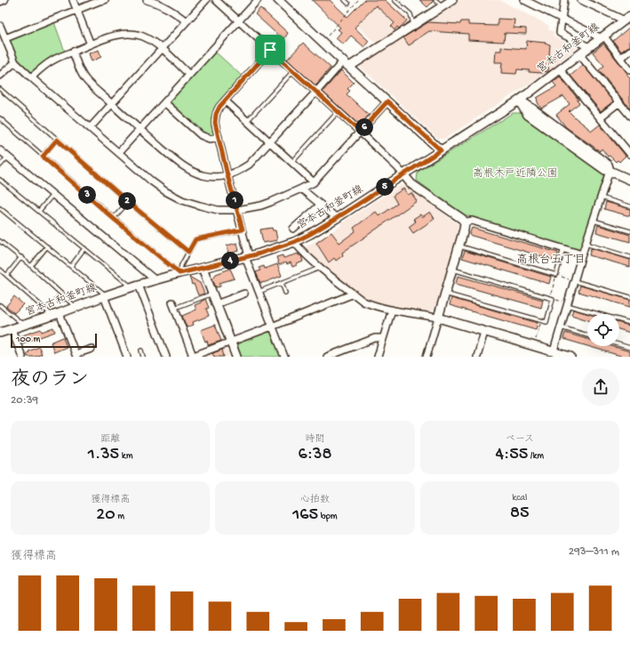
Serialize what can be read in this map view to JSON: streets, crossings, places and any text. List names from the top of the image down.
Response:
{
  "streets": {
    "street": ["宮本古和釜町線"]
  },
  "districts": ["高根台五丁目"],
  "parks": ["高根木戸近隣公園"],
  "scale_bar": "100 m",
  "page": {
    "pins": [
      "6",
      "5",
      "3",
      "1",
      "2",
      "4"
    ],
    "scale": "100 m",
    "heading": ["夜のラン", "20:39"],
    "stats": [
      ["距離", "1.35 km"],
      ["時間", "6:38"],
      ["ペース", "4:55 /km"],
      ["獲得標高", "20 m"],
      ["心拍数", "165 bpm"],
      ["kcal", "85"]
    ],
    "chart": ["獲得標高", "293–311 m"]
  }
}
